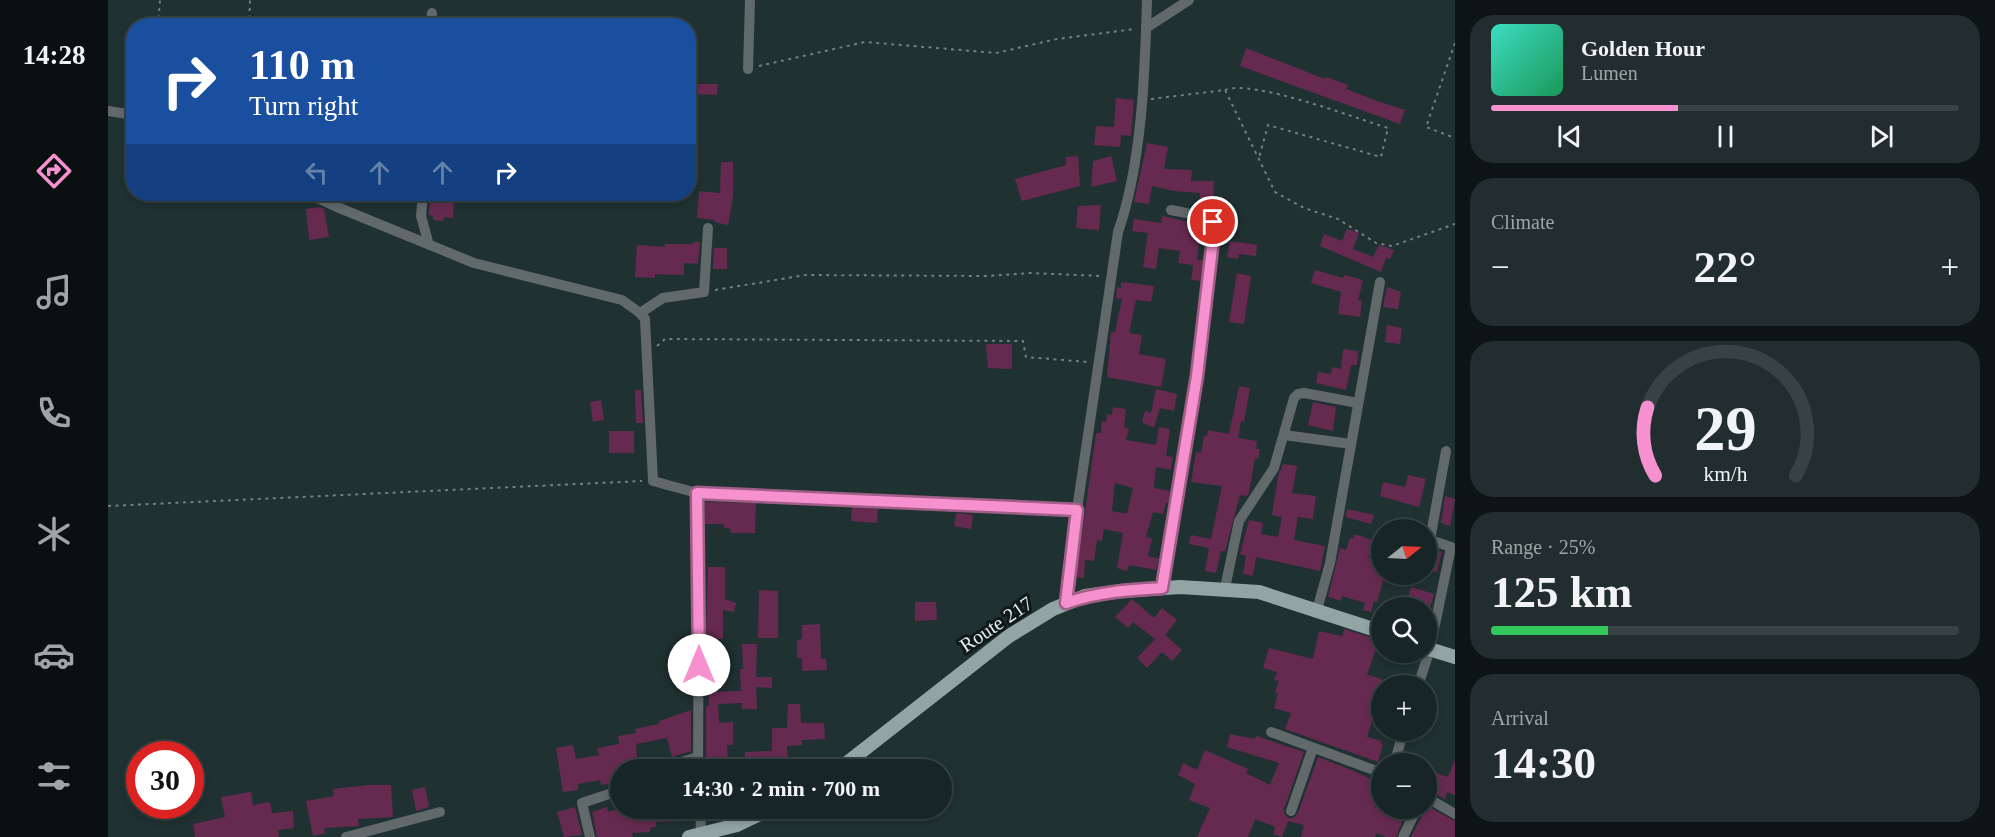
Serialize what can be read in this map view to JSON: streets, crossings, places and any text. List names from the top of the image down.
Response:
{
  "streets": {
    "main road": ["Route 217"]
  },
  "north": "right",
  "page": {
    "tabs": "14:28",
    "turn": ["110 m", "Turn right"],
    "song": ["Golden Hour", "Lumen"],
    "tile": [
      "Climate",
      ["Range · 25%", "125 km"],
      ["Arrival", "14:30"]
    ],
    "heat": ["−", "22°", "+"],
    "map_buttons": ["+", "−"],
    "limit": "30",
    "trip": "14:30 · 2 min · 700 m",
    "gauge": ["29", "km/h"]
  }
}
